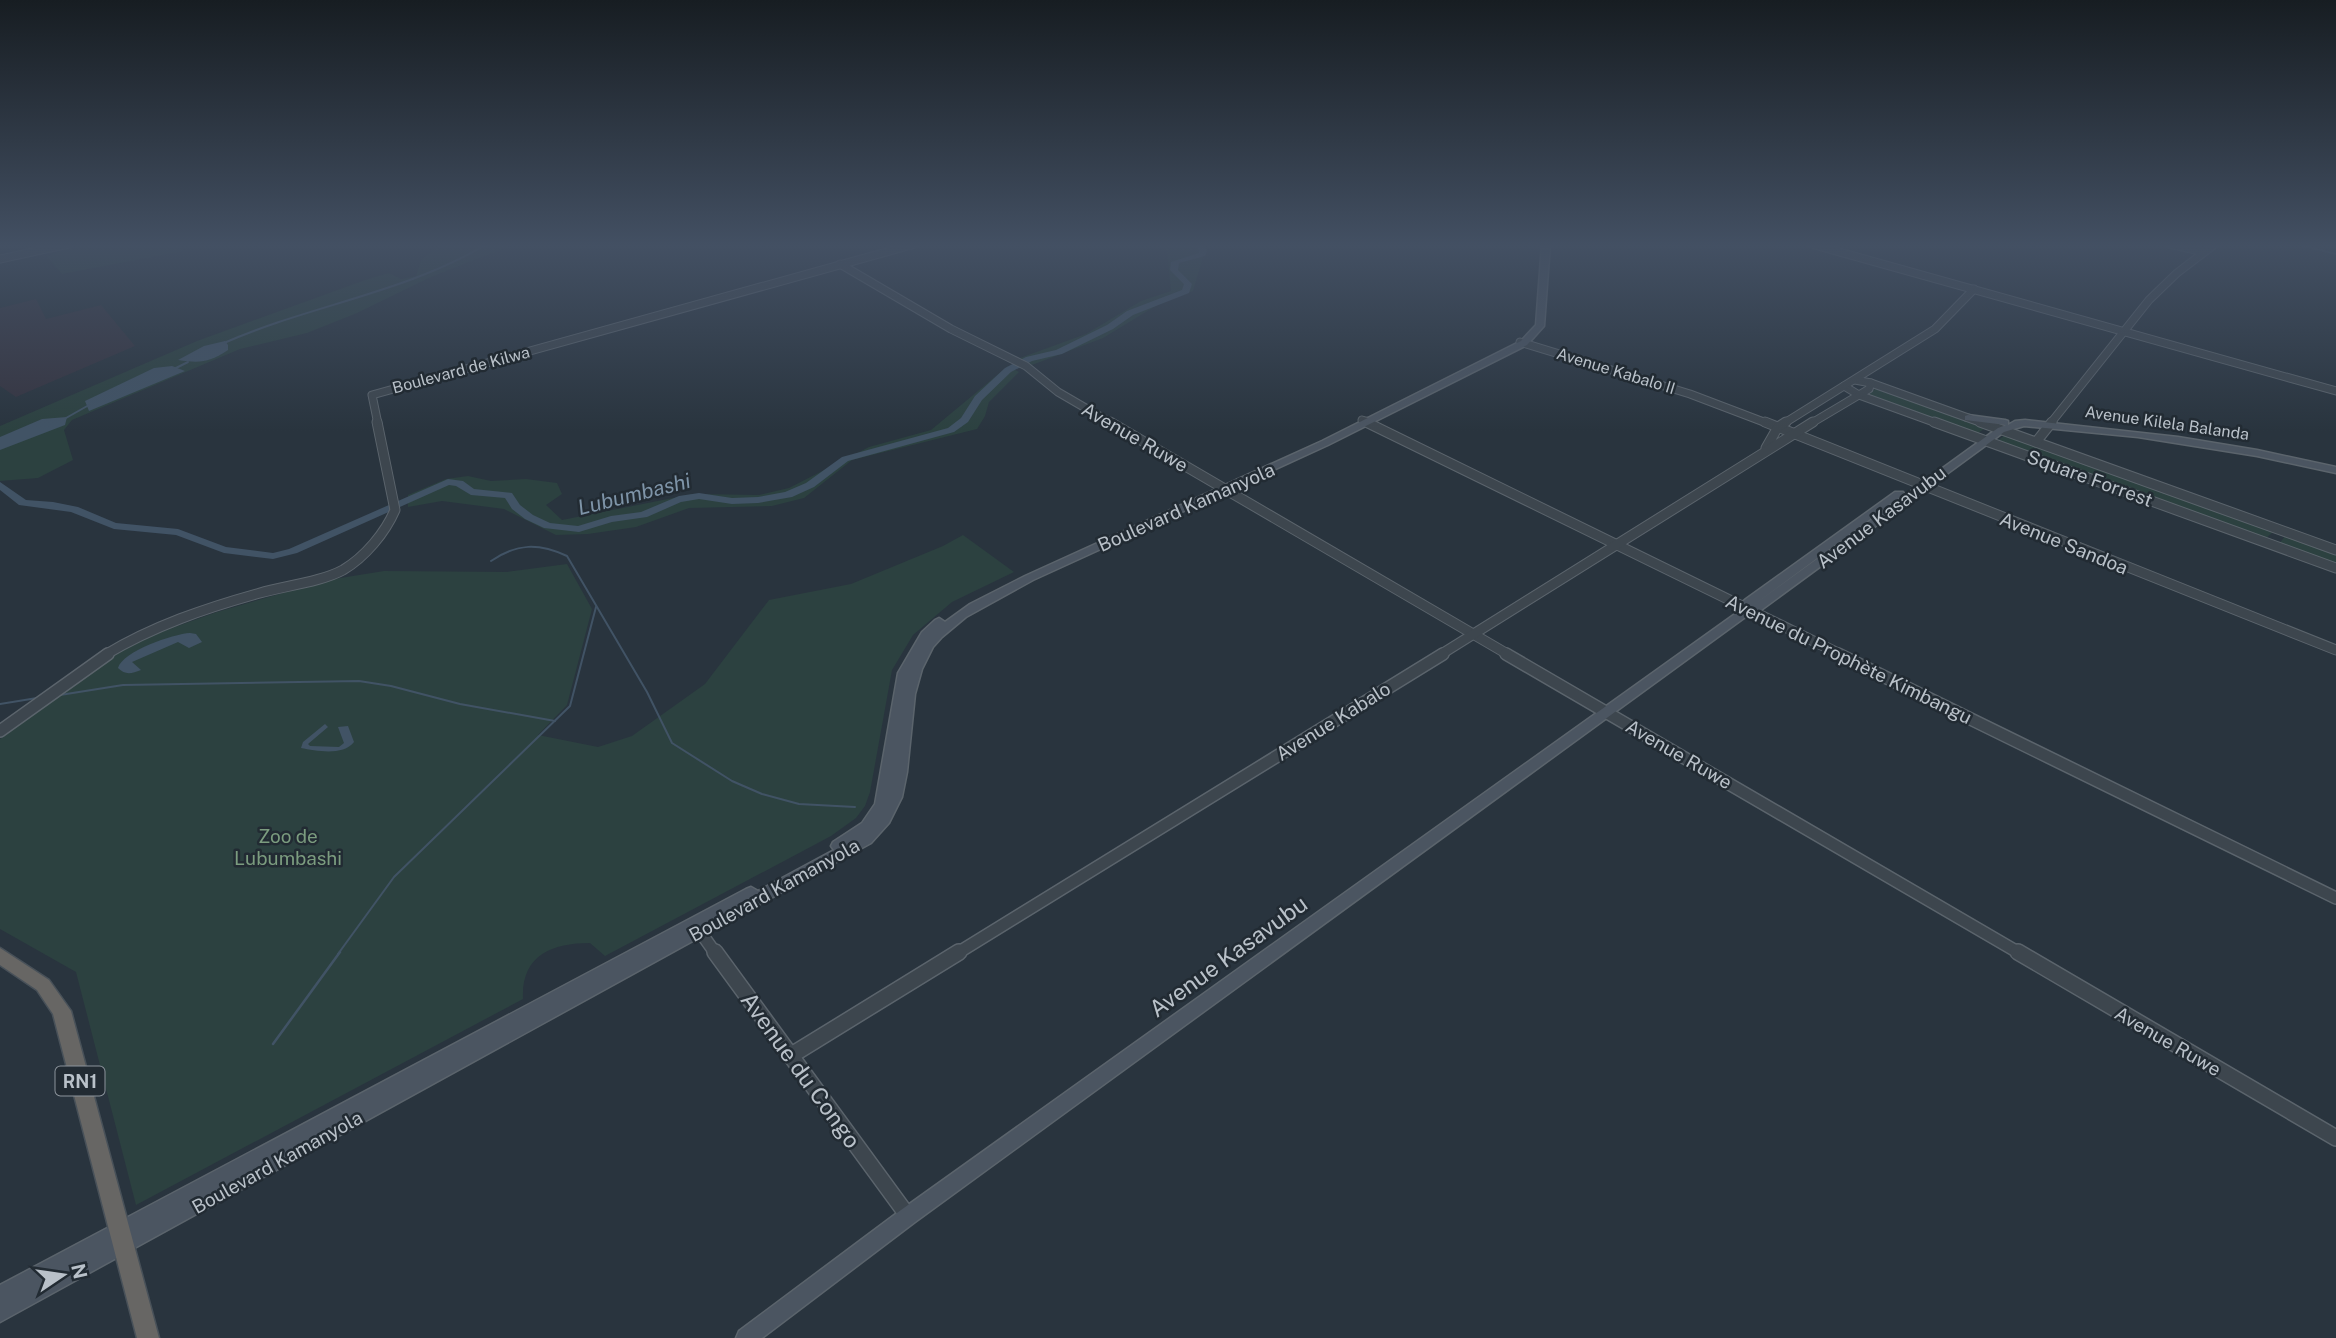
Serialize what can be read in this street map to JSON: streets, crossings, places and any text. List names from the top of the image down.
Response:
{
  "streets": {
    "highway": ["RN1"],
    "main road": ["Avenue Kilela Balanda", "Boulevard Kamanyola", "Avenue Kasavubu"],
    "street": [
      "Boulevard de Kilwa",
      "Avenue Kabalo II",
      "Avenue Ruwe",
      "Square Forrest",
      "Avenue Sandoa",
      "Avenue du Prophète Kimbangu",
      "Avenue Kabalo",
      "Avenue du Congo"
    ]
  },
  "crossings": [
    ["Avenue Kabalo II", "Boulevard Kamanyola"],
    ["Avenue Kabalo II", "Avenue Sandoa"],
    ["Avenue Kilela Balanda", "Avenue Kasavubu"],
    ["Avenue Ruwe", "Boulevard Kamanyola"],
    ["Avenue Ruwe", "Avenue Kasavubu"],
    ["Avenue Ruwe", "Avenue Kabalo"],
    ["Square Forrest", "Avenue Kasavubu"],
    ["Square Forrest", "Avenue Kabalo"],
    ["Boulevard Kamanyola", "Avenue du Prophète Kimbangu"],
    ["Boulevard Kamanyola", "Avenue du Congo"],
    ["Boulevard Kamanyola", "RN1"],
    ["Avenue Kasavubu", "Avenue Sandoa"],
    ["Avenue Kasavubu", "Avenue du Prophète Kimbangu"],
    ["Avenue Kasavubu", "Avenue du Congo"],
    ["Avenue Sandoa", "Avenue Kabalo"],
    ["Avenue du Prophète Kimbangu", "Avenue Kabalo"],
    ["Avenue Kabalo", "Avenue du Congo"]
  ],
  "water": ["Lubumbashi"],
  "parks": ["Zoo de Lubumbashi"],
  "north": "right"
}
